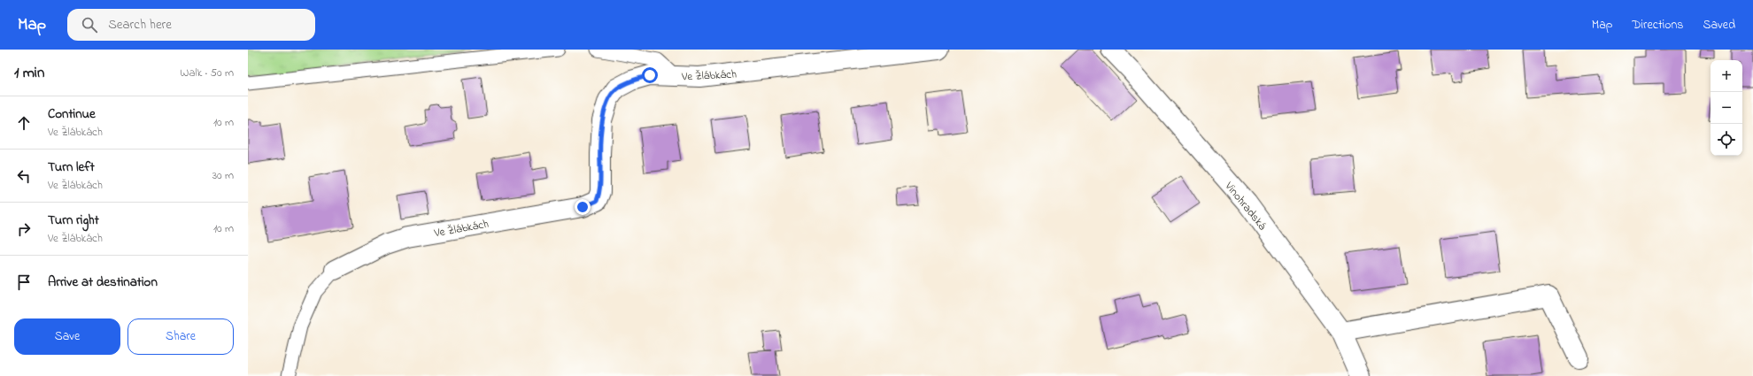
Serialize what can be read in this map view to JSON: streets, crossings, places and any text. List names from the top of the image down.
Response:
{
  "streets": {
    "street": ["Ve Žlábkách", "Vinohradská"]
  },
  "page": {
    "header": "Map",
    "search": "Search here",
    "nav": ["Map", "Directions", "Saved"],
    "heading": ["1 min", "Walk · 50 m"],
    "map_buttons": ["+", "−"],
    "list": [
      ["Continue", "Ve Žlábkách", "10 m"],
      ["Turn left", "Ve Žlábkách", "30 m"],
      ["Turn right", "Ve Žlábkách", "10 m"],
      "Arrive at destination"
    ],
    "buttons": ["Save", "Share"]
  }
}
